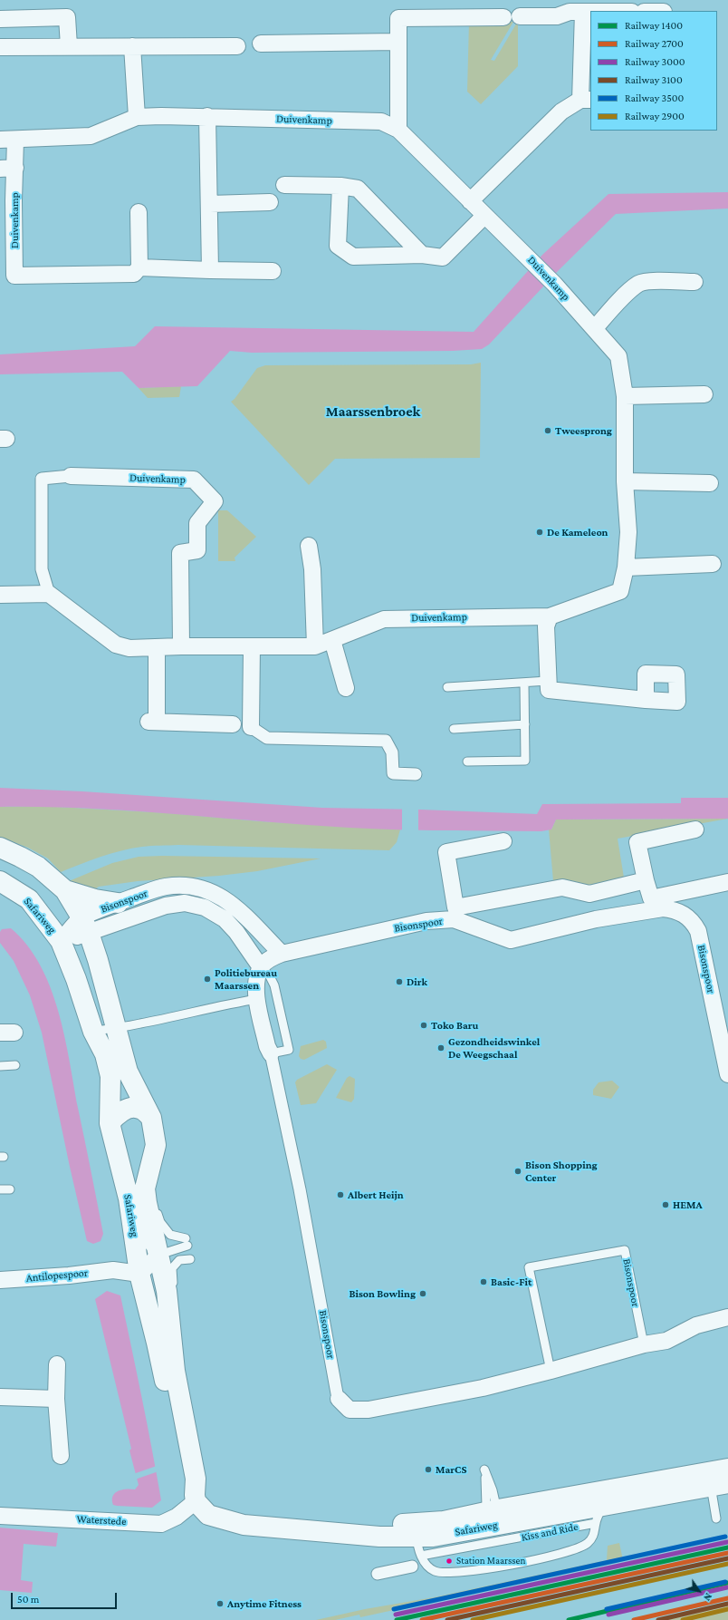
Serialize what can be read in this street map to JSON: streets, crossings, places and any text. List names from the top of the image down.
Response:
{
  "streets": {
    "street": [
      "Duivenkamp",
      "Bisonspoor",
      "Safariweg",
      "Antilopespoor",
      "Waterstede"
    ],
    "lane": ["Kiss and Ride"]
  },
  "crossings": [
    ["Bisonspoor", "Safariweg"],
    ["Safariweg", "Antilopespoor"],
    ["Safariweg", "Waterstede"],
    ["Safariweg", "Kiss and Ride"]
  ],
  "districts": ["Maarssenbroek"],
  "places": [
    "Tweesprong",
    "De Kameleon",
    "Politiebureau Maarssen",
    "Dirk",
    "Toko Baru",
    "Gezondheidswinkel De Weegschaal",
    "Bison Shopping Center",
    "Albert Heijn",
    "HEMA",
    "Basic-Fit",
    "Bison Bowling",
    "MarCS",
    "Station Maarssen",
    "Anytime Fitness"
  ],
  "lines": [
    "rail line 3500",
    "rail line 3000",
    "rail line 1400",
    "rail line 2700",
    "rail line 3100",
    "rail line 2900"
  ],
  "legend": [
    "Railway 1400",
    "Railway 2700",
    "Railway 3000",
    "Railway 3100",
    "Railway 3500",
    "Railway 2900"
  ],
  "scale_bar": "50 m",
  "north": "bottom right"
}
